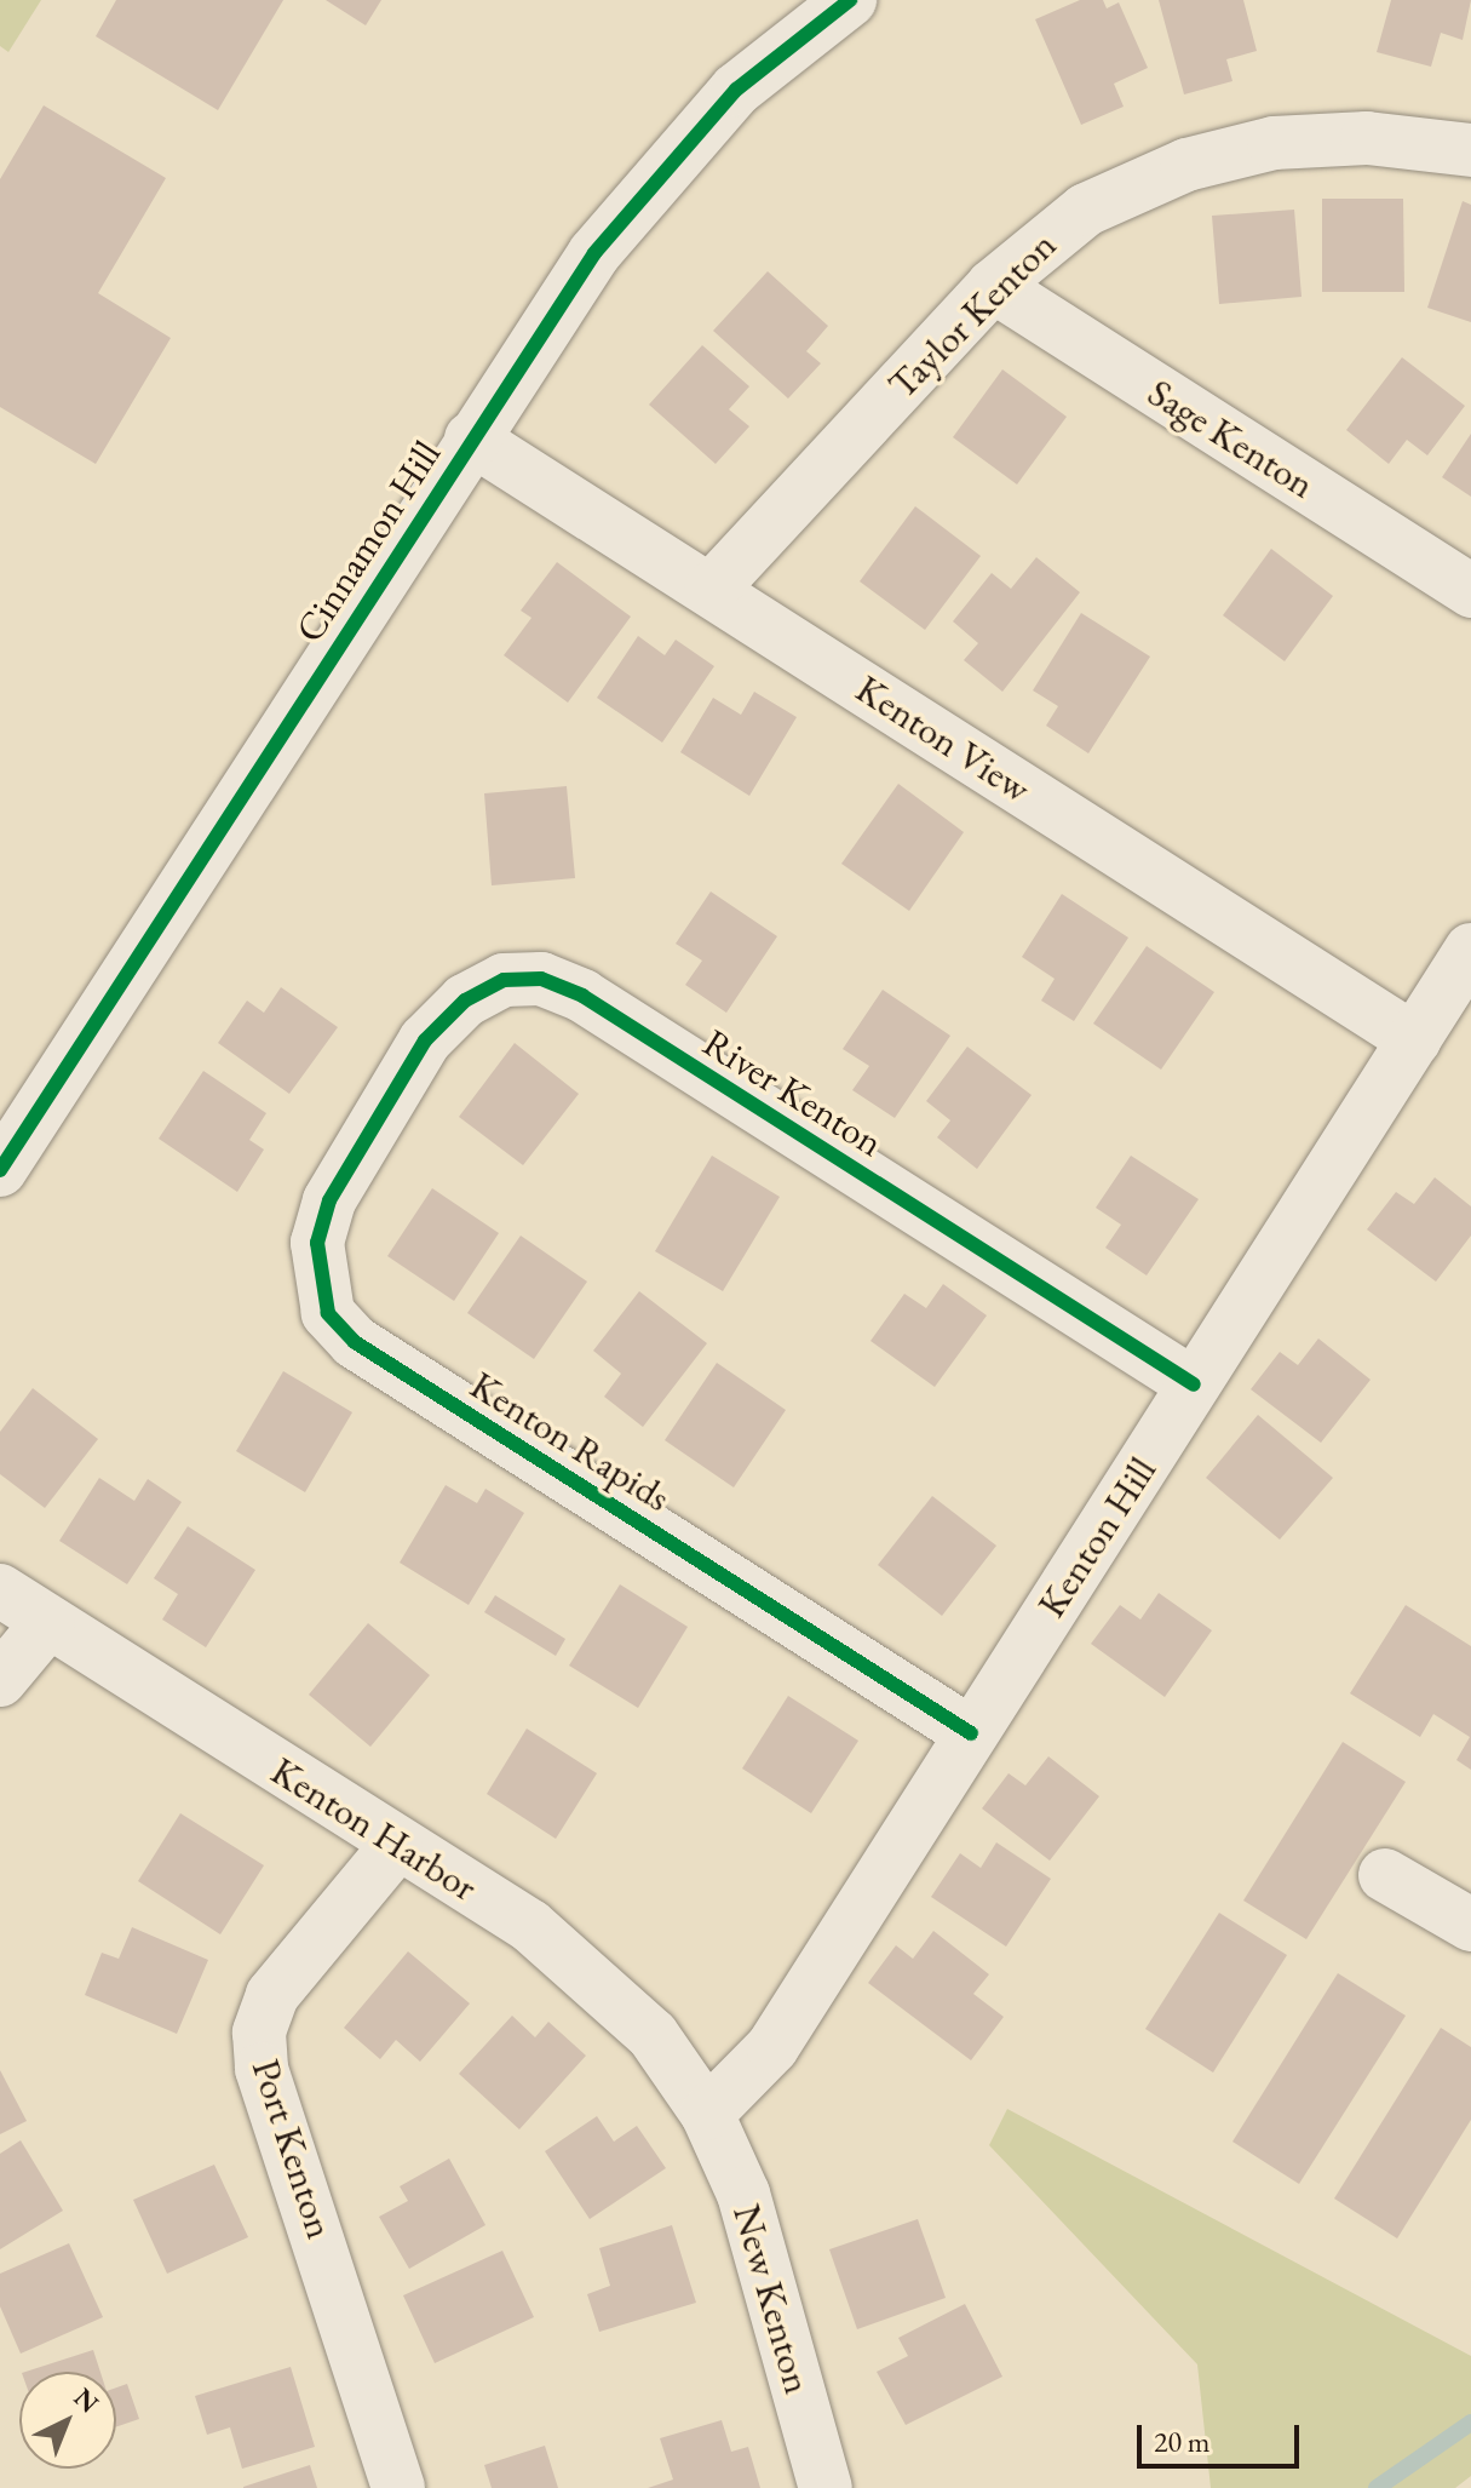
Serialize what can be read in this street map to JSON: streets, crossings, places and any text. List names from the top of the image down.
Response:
{
  "streets": {
    "street": [
      "Taylor Kenton",
      "Sage Kenton",
      "Cinnamon Hill",
      "Kenton View",
      "River Kenton",
      "Kenton Rapids",
      "Kenton Hill",
      "Kenton Harbor",
      "Port Kenton",
      "New Kenton"
    ]
  },
  "crossings": [
    ["Taylor Kenton", "Sage Kenton"],
    ["Taylor Kenton", "Kenton View"],
    ["Cinnamon Hill", "Kenton View"],
    ["Kenton View", "Kenton Hill"],
    ["River Kenton", "Kenton Rapids"],
    ["River Kenton", "Kenton Hill"],
    ["Kenton Rapids", "Kenton Hill"],
    ["Kenton Hill", "Kenton Harbor"],
    ["Kenton Hill", "New Kenton"],
    ["Kenton Harbor", "Port Kenton"],
    ["Kenton Harbor", "New Kenton"]
  ],
  "scale_bar": "20 m",
  "north": "top right"
}
